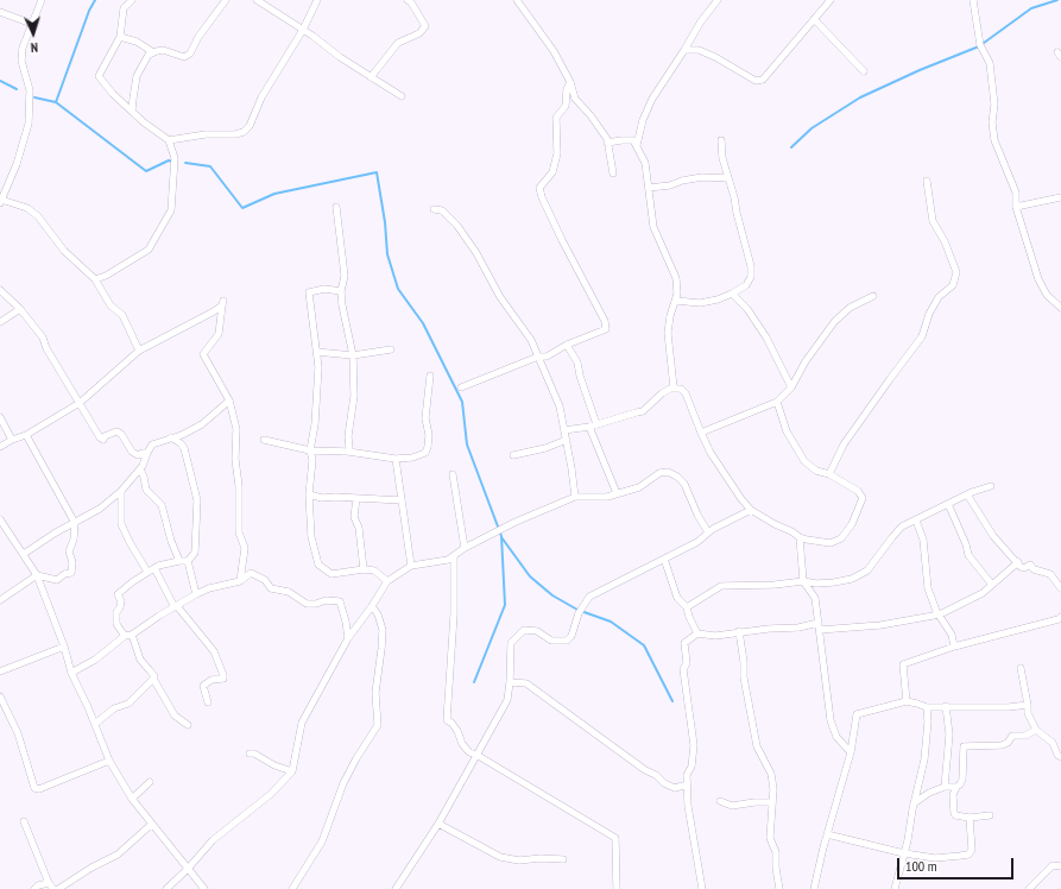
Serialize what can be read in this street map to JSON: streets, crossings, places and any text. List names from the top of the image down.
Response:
{
  "scale_bar": "100 m",
  "north": "bottom"
}
